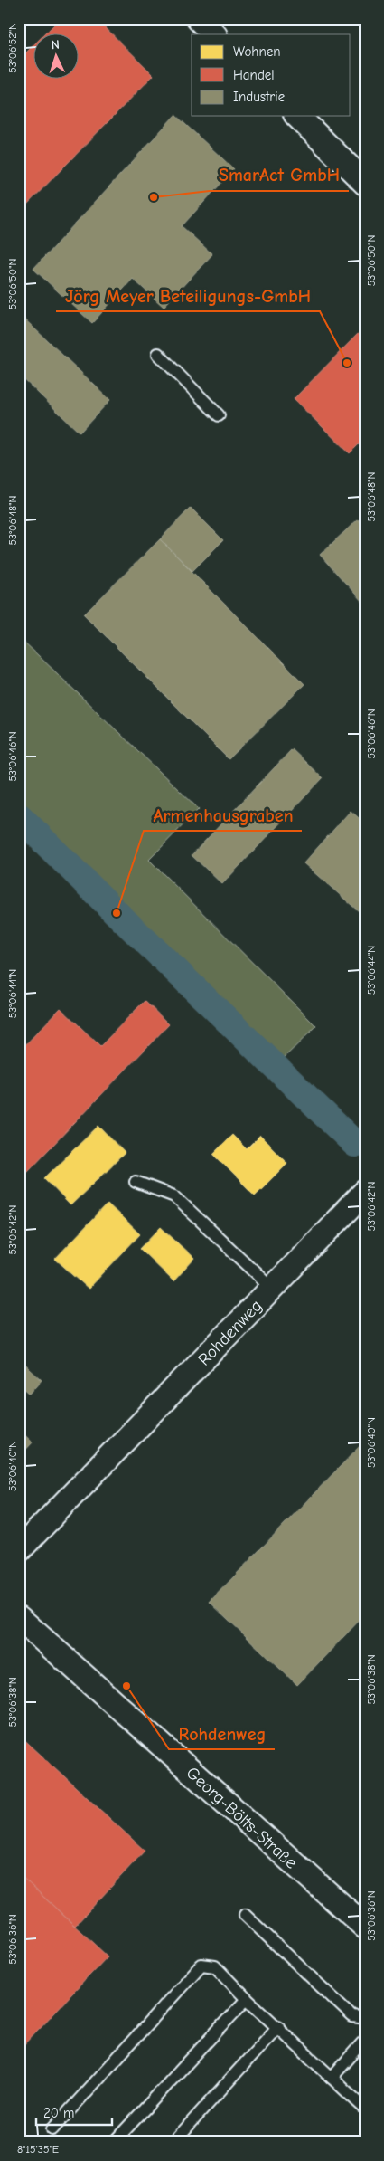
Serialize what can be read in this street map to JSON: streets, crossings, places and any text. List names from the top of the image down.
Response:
{
  "streets": {
    "street": ["Rohdenweg", "Georg-Bölts-Straße"]
  },
  "places": [
    "SmarAct GmbH",
    "Jörg Meyer Beteiligungs-GmbH",
    "Armenhausgraben",
    "Rohdenweg"
  ],
  "legend": ["Wohnen", "Handel", "Industrie"],
  "scale_bar": "20 m",
  "north": "top",
  "coordinates": [
    "53°06'52\"N",
    "53°06'50\"N",
    "53°06'48\"N",
    "53°06'46\"N",
    "53°06'44\"N",
    "53°06'42\"N",
    "53°06'40\"N",
    "53°06'38\"N",
    "53°06'36\"N",
    "8°15'35\"E"
  ]
}
